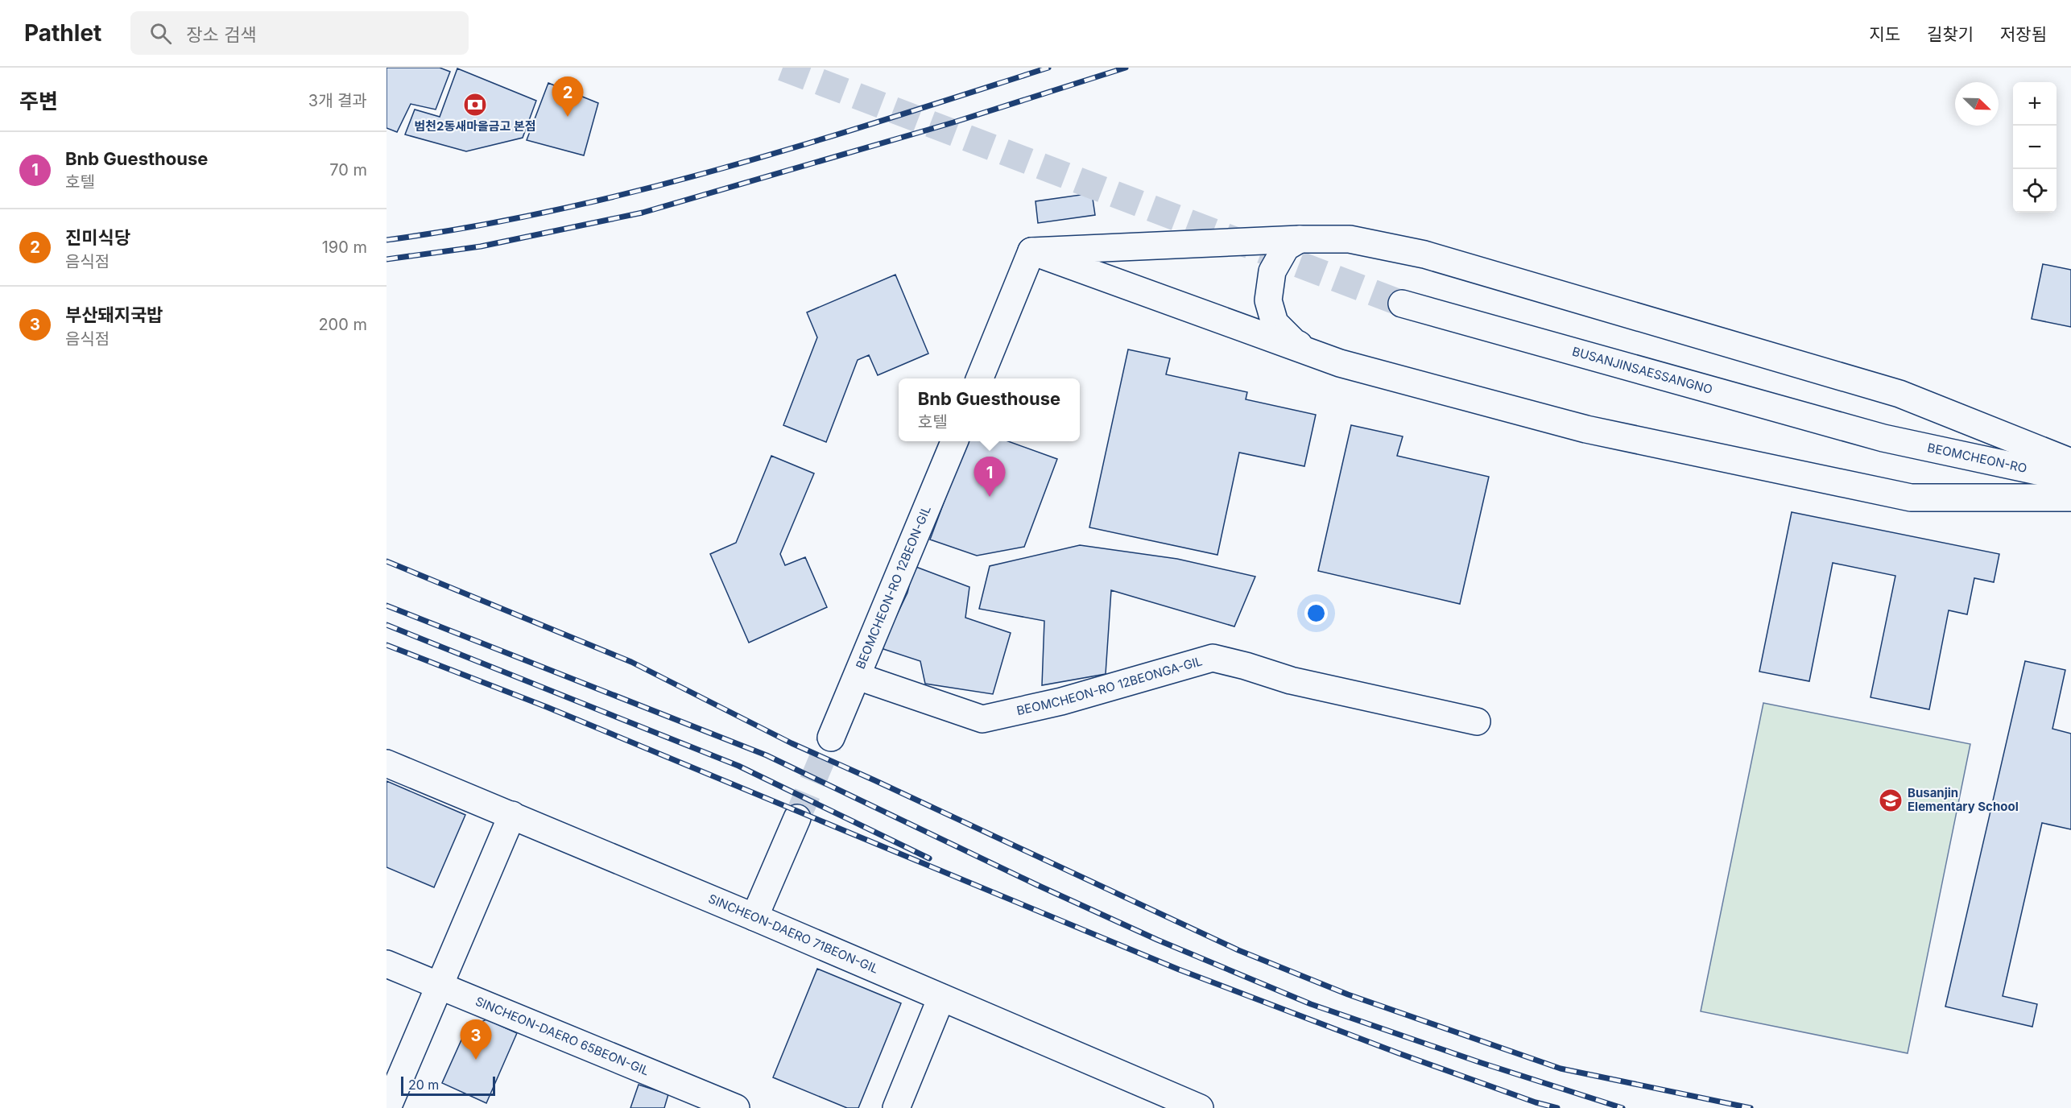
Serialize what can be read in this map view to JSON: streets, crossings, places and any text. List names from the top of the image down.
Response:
{
  "streets": {
    "main road": [
      "BEOMCHEON-RO",
      "BEOMCHEON-RO 12BEON-GIL",
      "BEOMCHEON-RO 12BEONGA-GIL",
      "SINCHEON-DAERO 71BEON-GIL",
      "SINCHEON-DAERO 65BEON-GIL"
    ]
  },
  "crossings": [
    ["BEOMCHEON-RO 12BEON-GIL", "BEOMCHEON-RO 12BEONGA-GIL"]
  ],
  "places": {
    "bank": ["범천2동새마을금고 본점"],
    "school or university": ["Busanjin Elementary School"]
  },
  "scale_bar": "20 m",
  "north": "bottom right",
  "page": {
    "header": "Pathlet",
    "search": "장소 검색",
    "nav": ["지도", "길찾기", "저장됨"],
    "heading": ["주변", "3개 결과"],
    "pins": ["2", "1", "3"],
    "map_buttons": ["+", "−"],
    "list": [
      {
        "mark": "1",
        "name": "Bnb Guesthouse",
        "note": "호텔",
        "value": "70 m"
      },
      {
        "mark": "2",
        "name": "진미식당",
        "note": "음식점",
        "value": "190 m"
      },
      {
        "mark": "3",
        "name": "부산돼지국밥",
        "note": "음식점",
        "value": "200 m"
      }
    ],
    "popup": ["Bnb Guesthouse", "호텔"],
    "scale": "20 m"
  }
}
